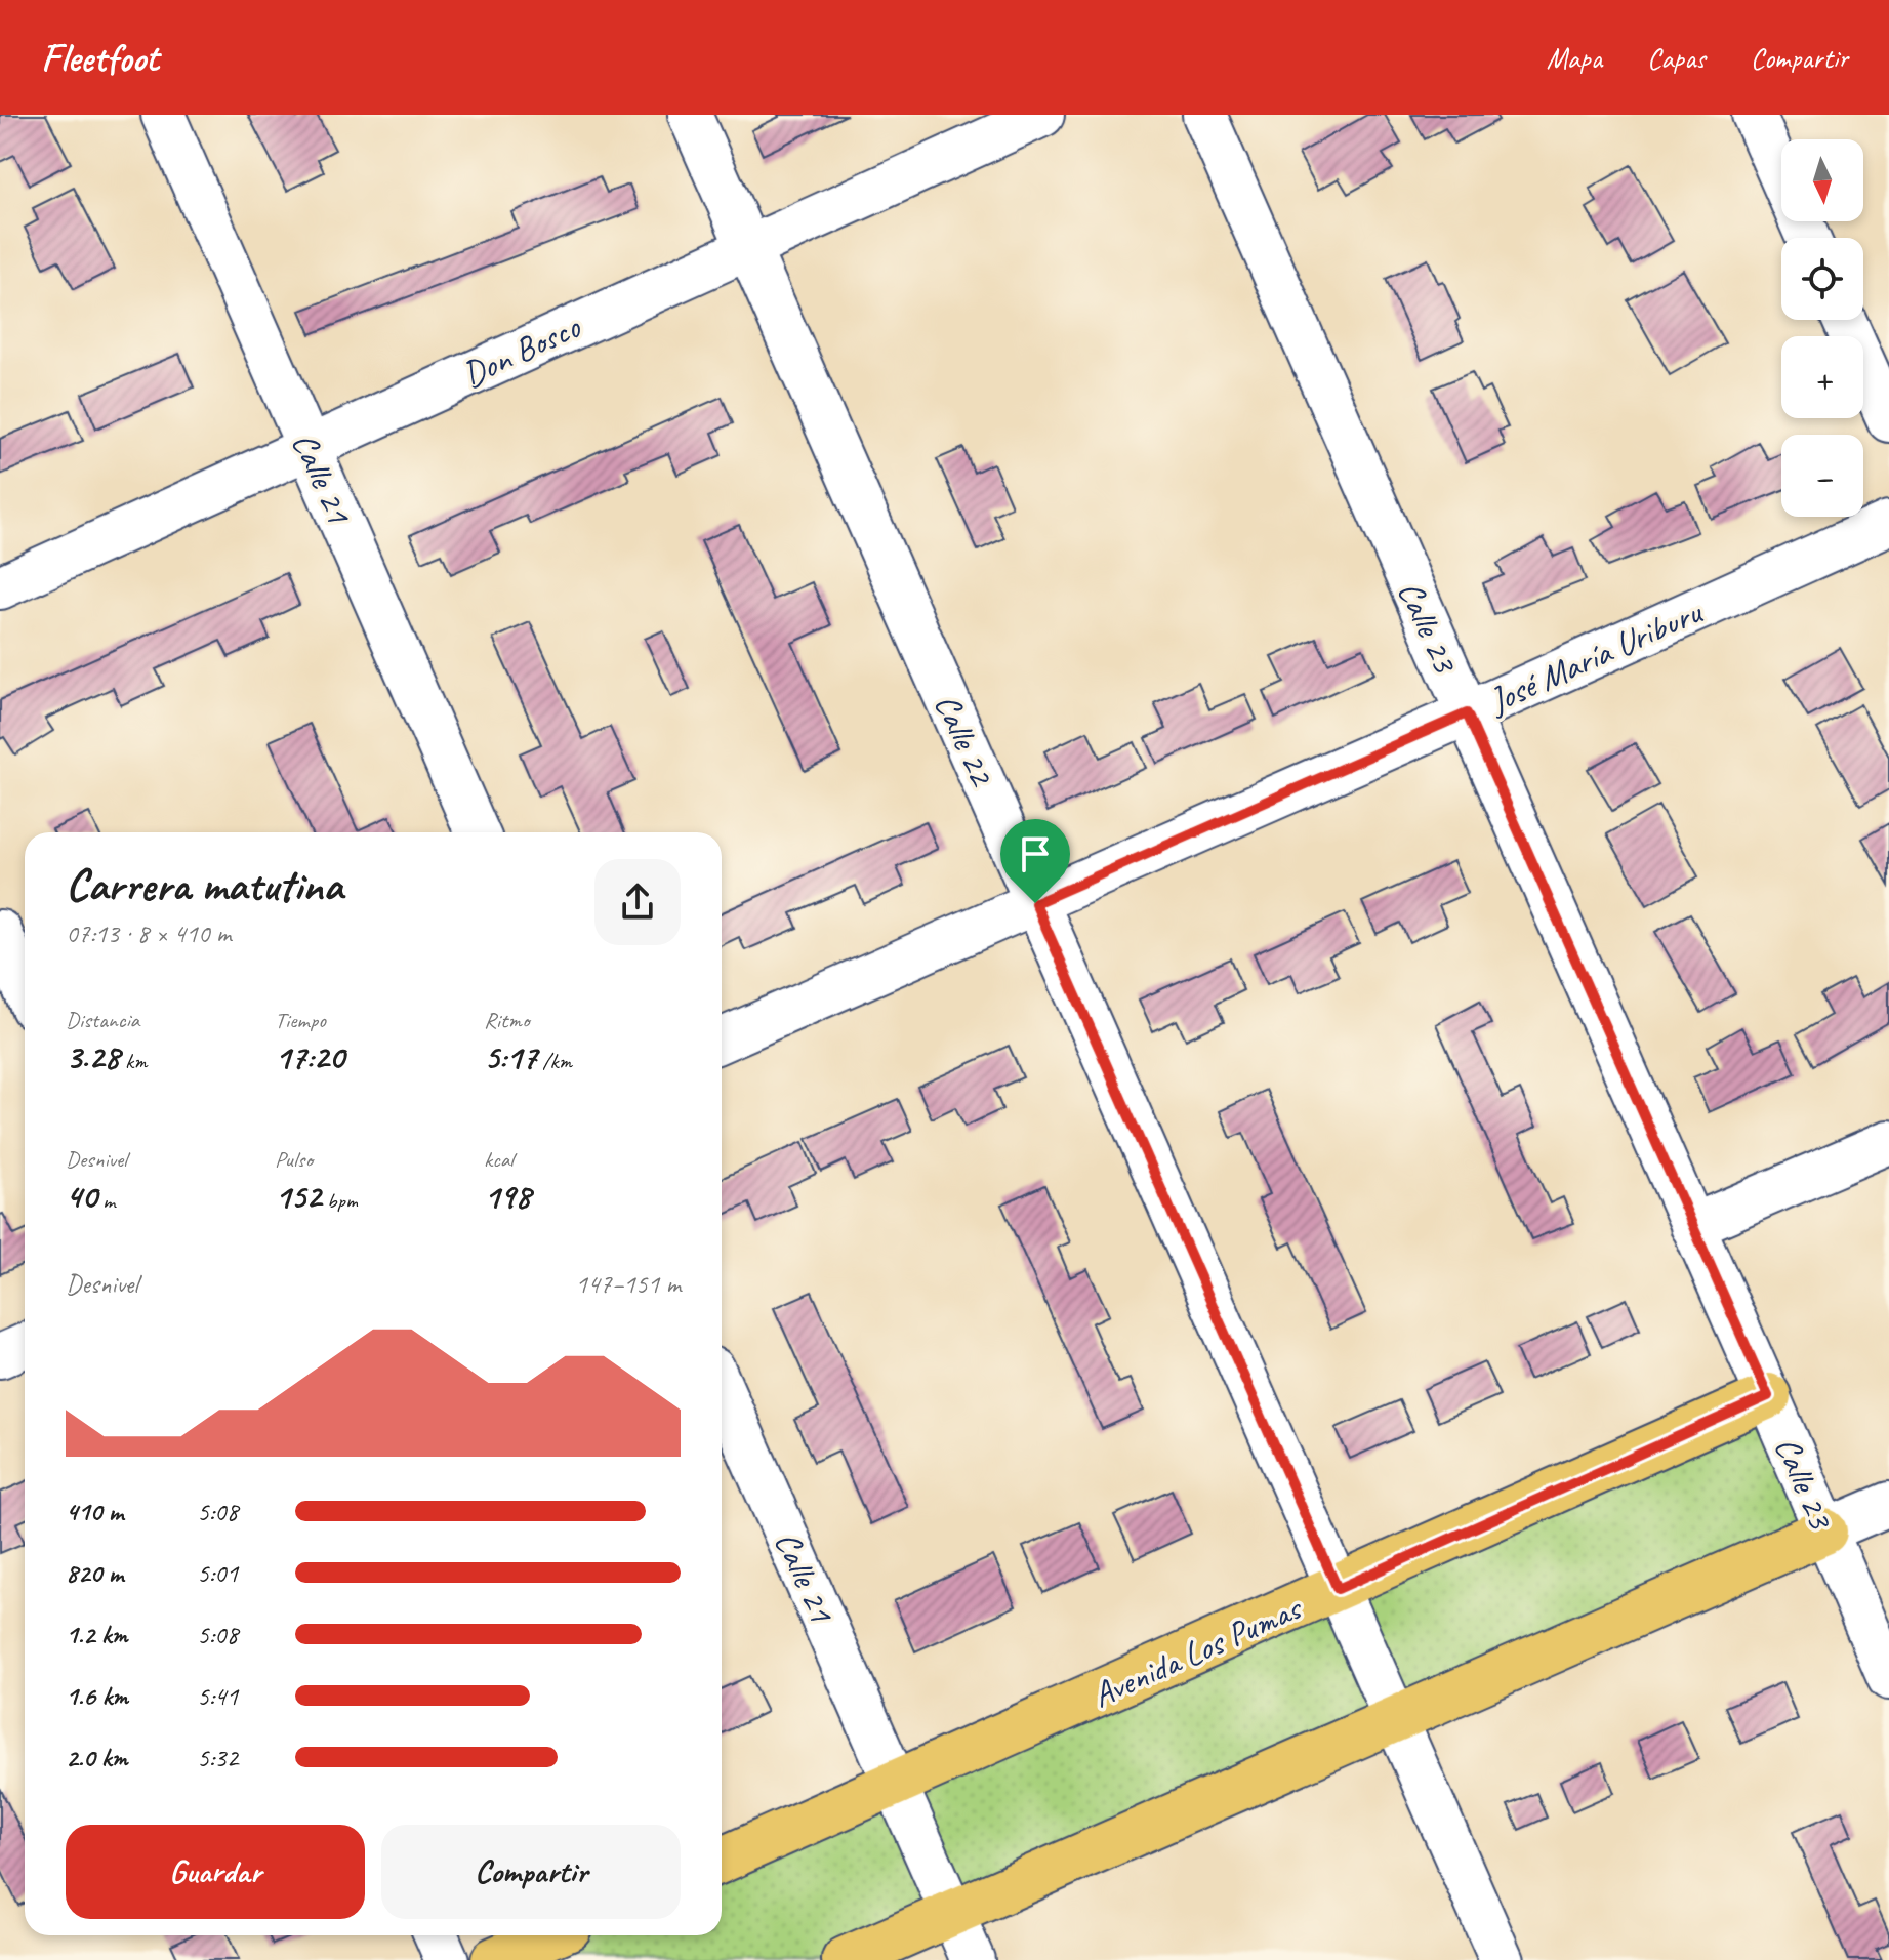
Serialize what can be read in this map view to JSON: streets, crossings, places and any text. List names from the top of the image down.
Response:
{
  "streets": {
    "main road": ["Avenida Los Pumas"],
    "street": [
      "Don Bosco",
      "Calle 21",
      "Calle 23",
      "José María Uriburu",
      "Calle 22"
    ]
  },
  "crossings": [
    ["Don Bosco", "Calle 21"],
    ["Don Bosco", "Calle 22"],
    ["Calle 21", "Avenida Los Pumas"],
    ["Calle 23", "José María Uriburu"],
    ["Calle 23", "Avenida Los Pumas"],
    ["José María Uriburu", "Calle 22"],
    ["Calle 22", "Avenida Los Pumas"]
  ],
  "north": "bottom",
  "page": {
    "header": "Fleetfoot",
    "nav": ["Mapa", "Capas", "Compartir"],
    "map_buttons": ["+", "−"],
    "heading": ["Carrera matutina", "07:13 · 8 × 410 m"],
    "stats": [
      ["Distancia", "3.28 km"],
      ["Tiempo", "17:20"],
      ["Ritmo", "5:17 /km"],
      ["Desnivel", "40 m"],
      ["Pulso", "152 bpm"],
      ["kcal", "198"]
    ],
    "chart": ["Desnivel", "147–151 m"],
    "list": [
      {
        "name": "410 m",
        "note": "5:08"
      },
      {
        "name": "820 m",
        "note": "5:01"
      },
      {
        "name": "1.2 km",
        "note": "5:08"
      },
      {
        "name": "1.6 km",
        "note": "5:41"
      },
      {
        "name": "2.0 km",
        "note": "5:32"
      }
    ],
    "buttons": ["Guardar", "Compartir"]
  }
}
